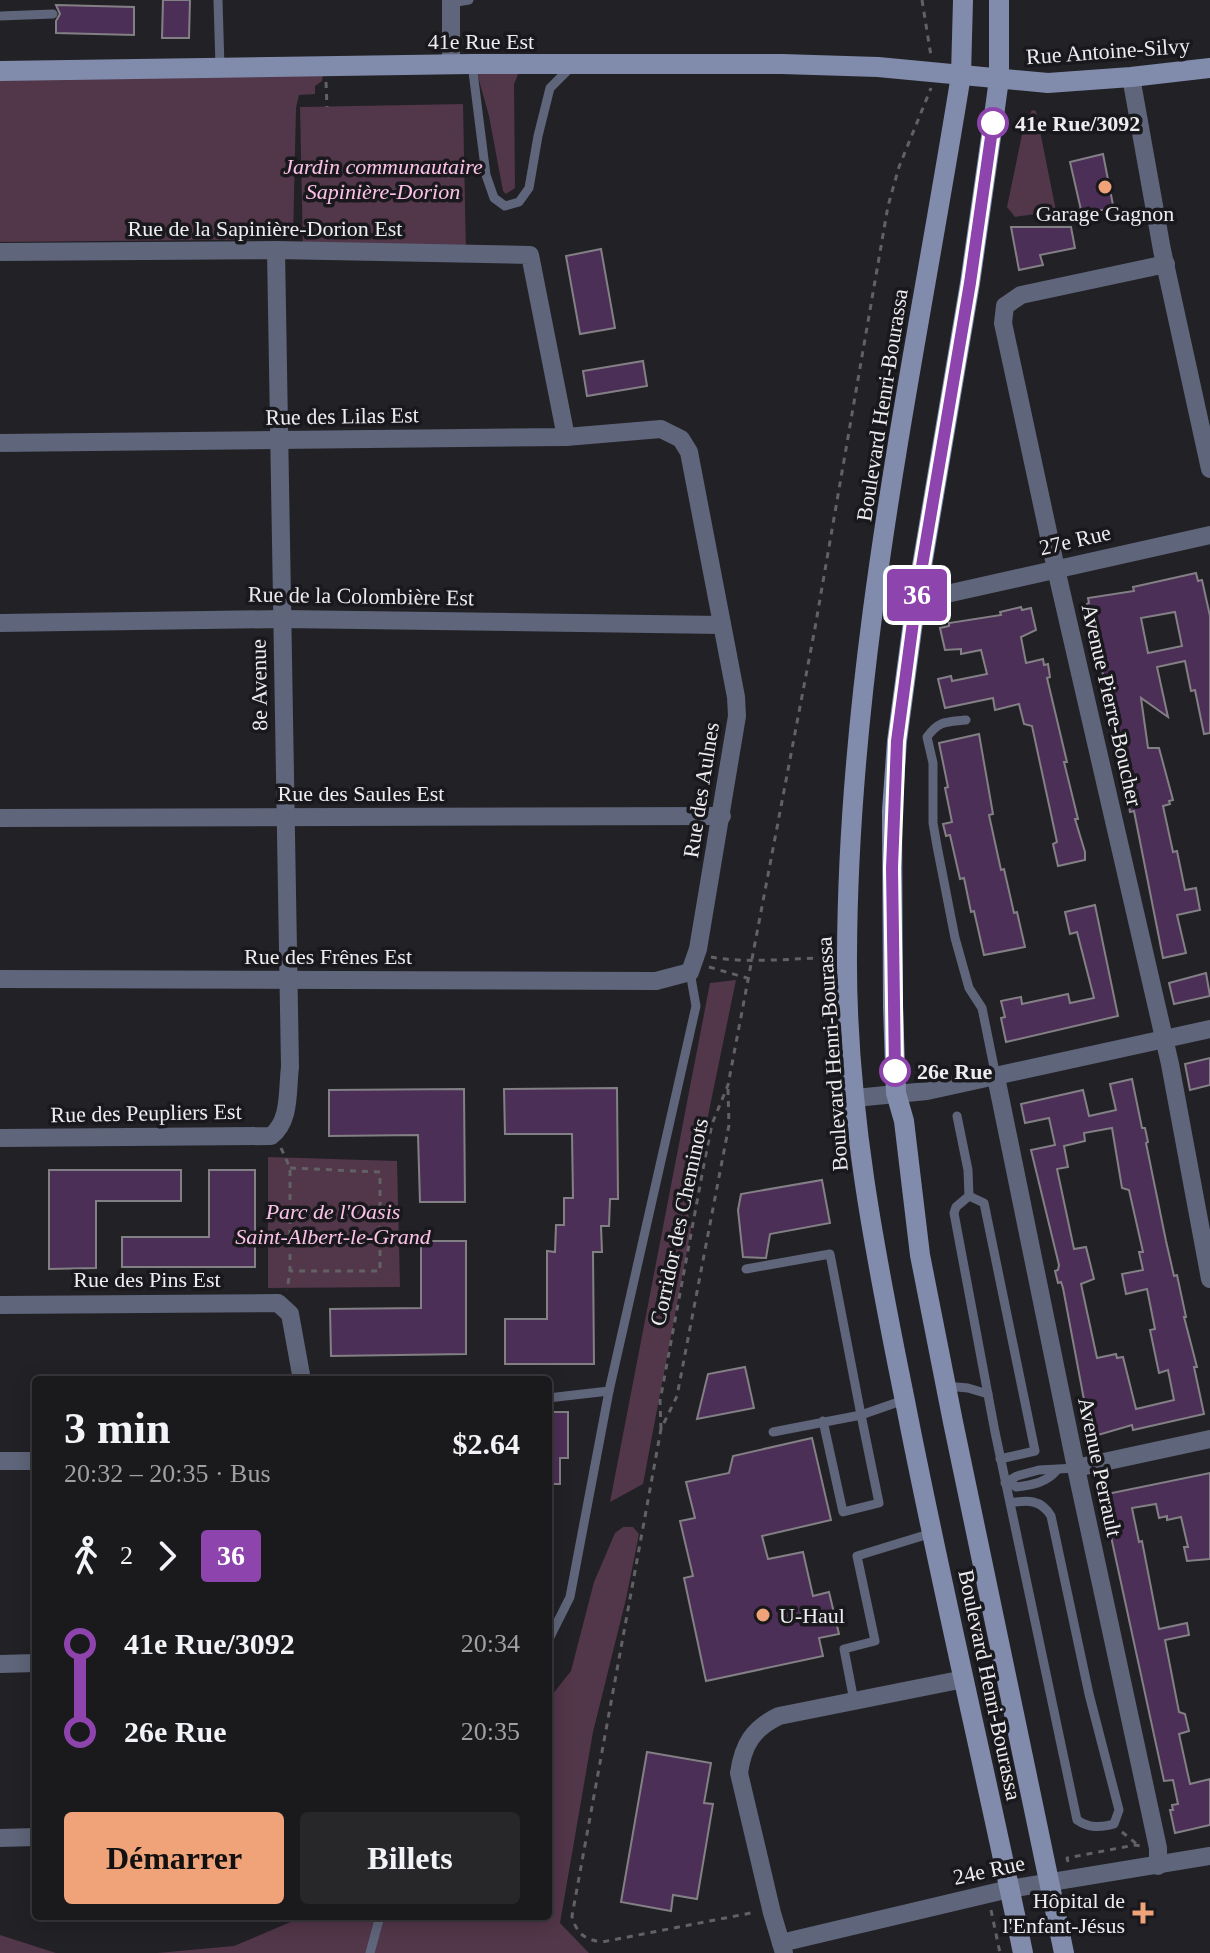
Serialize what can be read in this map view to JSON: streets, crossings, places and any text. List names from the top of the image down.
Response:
{
  "streets": {
    "main road": ["41e Rue Est", "Rue Antoine-Silvy", "Boulevard Henri-Bourassa"],
    "street": [
      "Rue de la Sapinière-Dorion Est",
      "Rue des Lilas Est",
      "27e Rue",
      "Rue de la Colombière Est",
      "8e Avenue",
      "Avenue Pierre-Boucher",
      "Rue des Aulnes",
      "Rue des Saules Est",
      "Rue des Frênes Est",
      "Rue des Peupliers Est",
      "Rue des Pins Est",
      "Avenue Perrault",
      "24e Rue"
    ],
    "path": ["Corridor des Cheminots"]
  },
  "crossings": [
    ["41e Rue Est", "Rue Antoine-Silvy"],
    ["41e Rue Est", "Boulevard Henri-Bourassa"],
    ["Rue Antoine-Silvy", "Boulevard Henri-Bourassa"],
    ["Rue de la Sapinière-Dorion Est", "Rue des Lilas Est"],
    ["Rue de la Sapinière-Dorion Est", "8e Avenue"],
    ["Boulevard Henri-Bourassa", "24e Rue"],
    ["Rue des Lilas Est", "8e Avenue"],
    ["Rue des Lilas Est", "Rue des Aulnes"],
    ["27e Rue", "Avenue Pierre-Boucher"],
    ["Rue de la Colombière Est", "8e Avenue"],
    ["Rue de la Colombière Est", "Rue des Aulnes"],
    ["8e Avenue", "Rue des Saules Est"],
    ["8e Avenue", "Rue des Frênes Est"],
    ["8e Avenue", "Rue des Peupliers Est"],
    ["Rue des Aulnes", "Rue des Saules Est"],
    ["Rue des Aulnes", "Rue des Frênes Est"],
    ["Avenue Perrault", "24e Rue"]
  ],
  "parks": ["Jardin communautaire Sapinière-Dorion", "Parc de l'Oasis Saint-Albert-le-Grand"],
  "places": {
    "other": [
      "41e Rue/3092",
      "Garage Gagnon",
      "26e Rue",
      "U-Haul"
    ],
    "health": ["Hôpital de l'Enfant-Jésus"]
  },
  "lines": ["bus line 36"],
  "page": {
    "on_map": "36",
    "heading": ["3 min", "20:32 – 20:35 · Bus", "$2.64"],
    "legs": ["2", "36"],
    "list": [
      {
        "name": "41e Rue/3092",
        "value": "20:34"
      },
      {
        "name": "26e Rue",
        "value": "20:35"
      }
    ],
    "buttons": ["Démarrer", "Billets"]
  }
}
